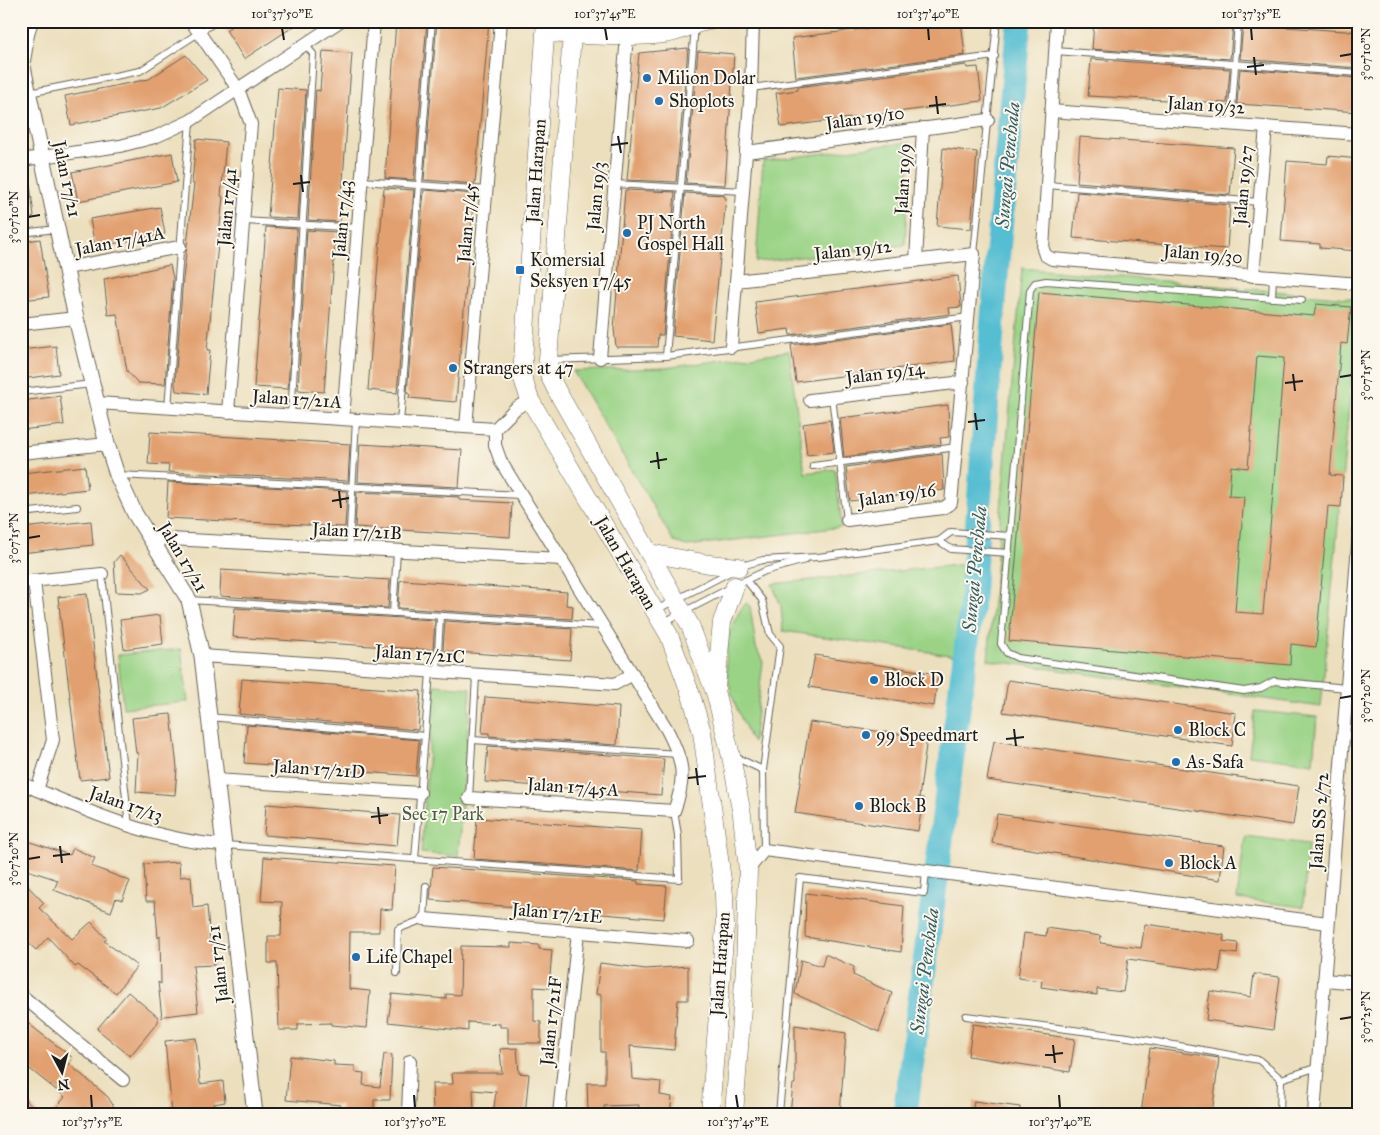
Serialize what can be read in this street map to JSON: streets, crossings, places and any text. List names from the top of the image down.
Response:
{
  "streets": {
    "main road": ["Jalan Harapan"],
    "street": [
      "Jalan 19/32",
      "Jalan 19/10",
      "Jalan 17/21",
      "Jalan 19/9",
      "Jalan 19/27",
      "Jalan 19/3",
      "Jalan 17/41",
      "Jalan 17/43",
      "Jalan 17/45",
      "Jalan 17/41A",
      "Jalan 19/12",
      "Jalan 19/30",
      "Jalan 19/14",
      "Jalan 17/21A",
      "Jalan 19/16",
      "Jalan 17/21B",
      "Jalan 17/21C",
      "Jalan 17/21D",
      "Jalan 17/45A",
      "Jalan 17/13",
      "Jalan SS 2/72",
      "Jalan 17/21E",
      "Jalan 17/21F"
    ]
  },
  "crossings": [
    ["Jalan 19/32", "Jalan 19/27"],
    ["Jalan 19/10", "Jalan 19/9"],
    ["Jalan 17/21", "Jalan 17/41A"],
    ["Jalan 17/21", "Jalan 17/21A"],
    ["Jalan 17/21", "Jalan 17/21B"],
    ["Jalan 17/21", "Jalan 17/21C"],
    ["Jalan 17/21", "Jalan 17/21D"],
    ["Jalan 17/21", "Jalan 17/13"],
    ["Jalan 19/9", "Jalan 19/12"],
    ["Jalan 19/27", "Jalan 19/30"],
    ["Jalan 17/41", "Jalan 17/21A"],
    ["Jalan 17/43", "Jalan 17/21A"],
    ["Jalan 17/45", "Jalan 17/21A"],
    ["Jalan 17/21E", "Jalan 17/21F"]
  ],
  "water": ["Sungai Penchala"],
  "parks": ["Sec 17 Park"],
  "places": {
    "other": [
      "Milion Dolar",
      "Shoplots",
      "PJ North Gospel Hall",
      "Strangers at 47",
      "Block D",
      "Block C",
      "99 Speedmart",
      "As-Safa",
      "Block B",
      "Block A",
      "Life Chapel"
    ],
    "transit": ["Komersial Seksyen 17/45"]
  },
  "north": "bottom",
  "coordinates": [
    "101°37'50\"E",
    "101°37'45\"E",
    "101°37'40\"E",
    "101°37'35\"E",
    "3°07'10\"N",
    "3°07'15\"N",
    "3°07'20\"N",
    "3°07'25\"N",
    "101°37'55\"E"
  ]
}
